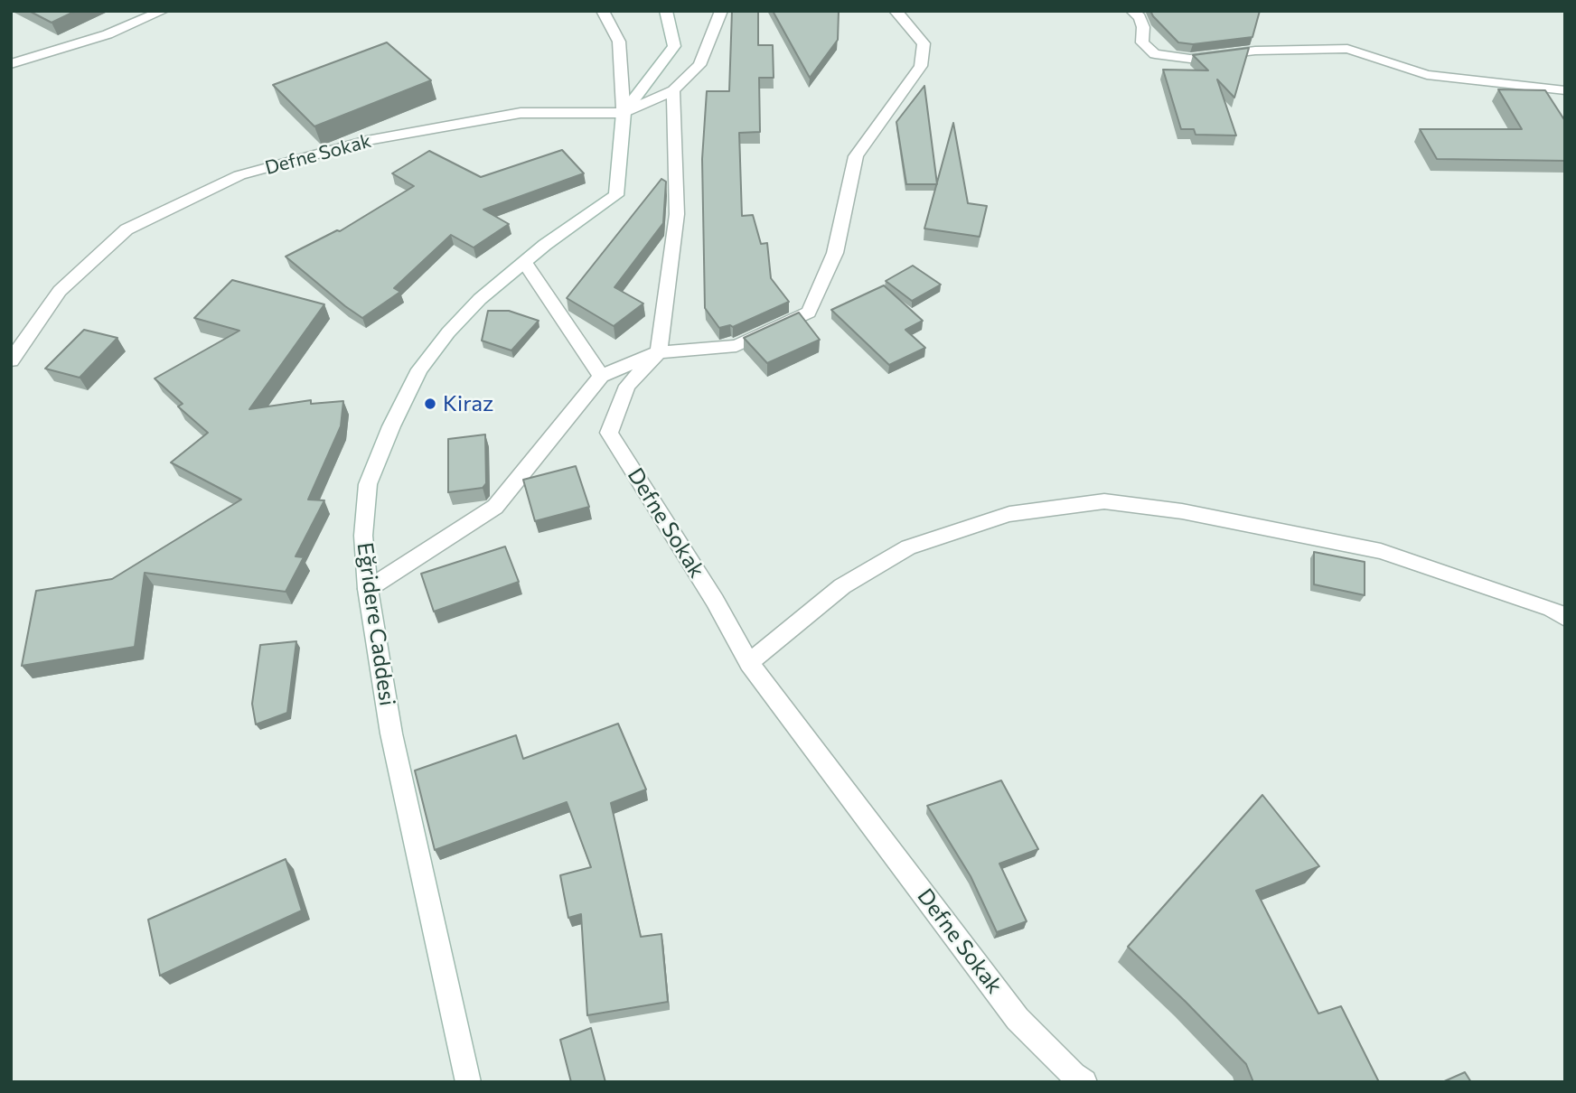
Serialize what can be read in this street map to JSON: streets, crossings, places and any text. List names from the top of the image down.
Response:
{
  "streets": {
    "street": ["Defne Sokak", "Eğridere Caddesi"]
  },
  "crossings": [
    ["Defne Sokak", "Eğridere Caddesi"]
  ],
  "places": ["Kiraz"]
}
